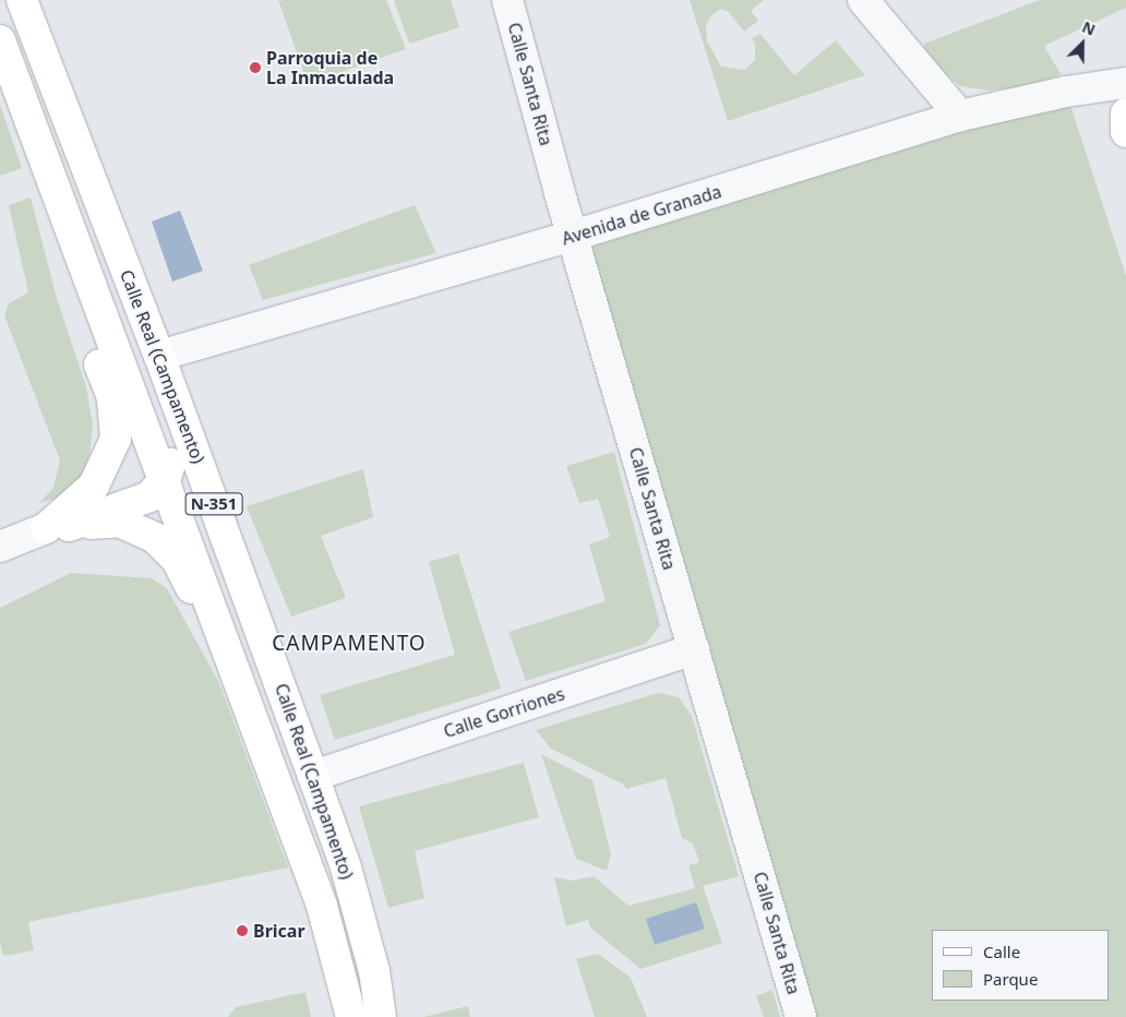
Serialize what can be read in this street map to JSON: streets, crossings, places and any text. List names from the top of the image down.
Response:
{
  "streets": {
    "main road": ["Calle Real (Campamento)", "N-351"],
    "street": ["Calle Santa Rita", "Avenida de Granada", "Calle Gorriones"]
  },
  "crossings": [
    ["Calle Santa Rita", "Avenida de Granada"],
    ["Calle Santa Rita", "Calle Gorriones"],
    ["Avenida de Granada", "Calle Real (Campamento)"],
    ["Calle Real (Campamento)", "Calle Gorriones"]
  ],
  "districts": ["CAMPAMENTO"],
  "places": ["Parroquia de La Inmaculada", "Bricar"],
  "legend": ["Calle", "Parque"],
  "north": "top right"
}
